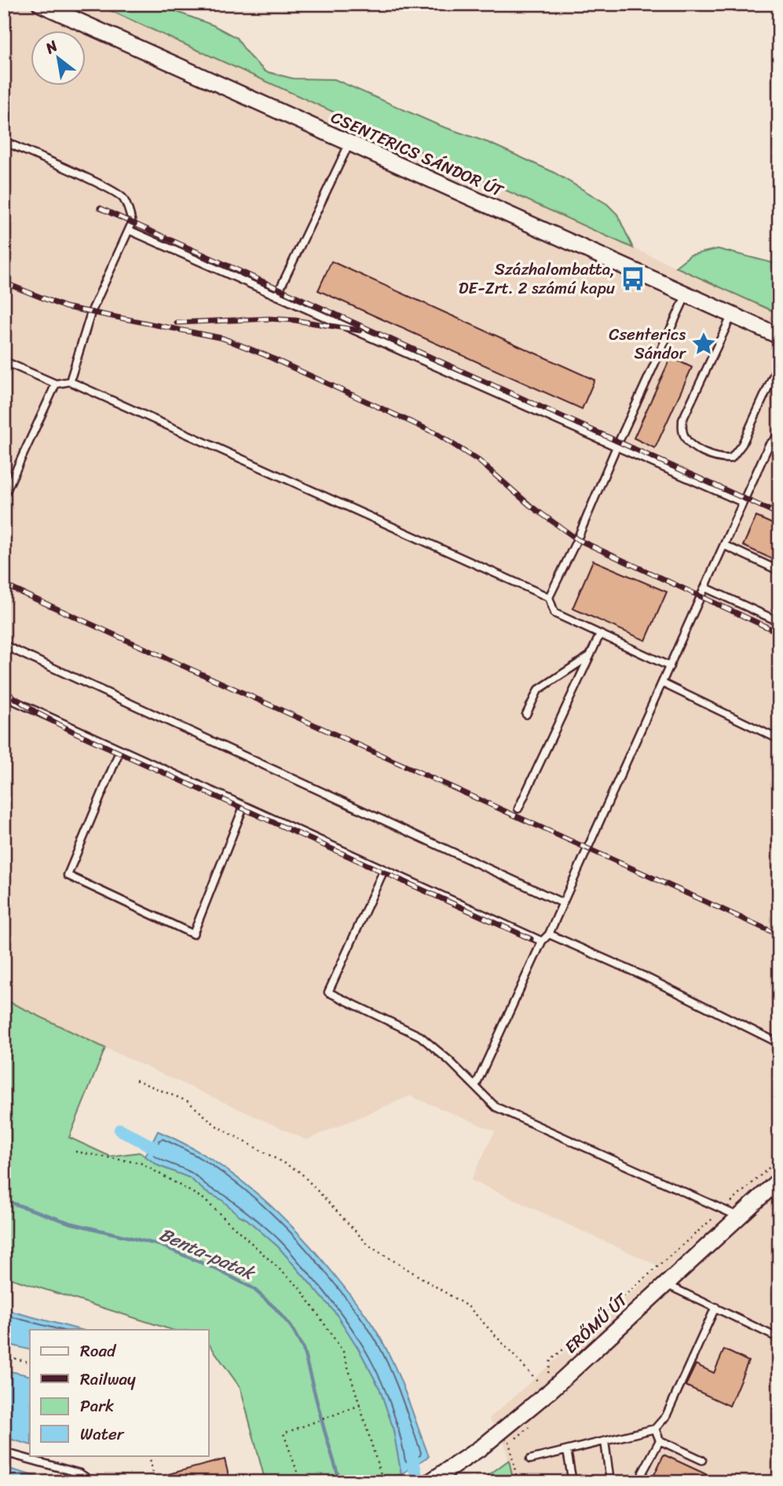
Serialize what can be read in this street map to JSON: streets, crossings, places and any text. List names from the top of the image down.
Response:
{
  "streets": {
    "street": ["CSENTERICS SÁNDOR ÚT", "ERŐMŰ ÚT"]
  },
  "water": ["Benta-patak"],
  "places": {
    "bus stop": ["Százhalombatta, DE-Zrt. 2 számú kapu"],
    "place": ["Csenterics Sándor"]
  },
  "legend": [
    "Road",
    "Railway",
    "Park",
    "Water"
  ],
  "north": "top left"
}
